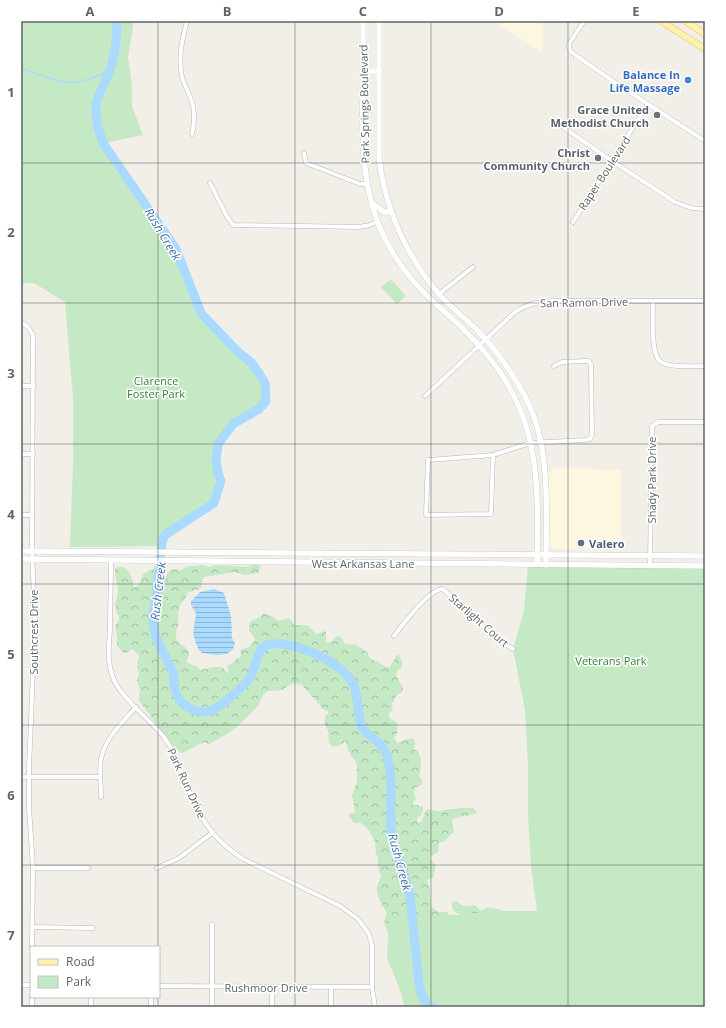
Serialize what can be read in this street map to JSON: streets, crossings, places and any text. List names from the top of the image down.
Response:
{
  "streets": {
    "main road": ["Park Springs Boulevard", "West Arkansas Lane"],
    "street": [
      "Raper Boulevard",
      "San Ramon Drive",
      "Shady Park Drive",
      "Starlight Court",
      "Southcrest Drive",
      "Park Run Drive",
      "Rushmoor Drive"
    ]
  },
  "crossings": [
    ["Park Springs Boulevard", "San Ramon Drive"],
    ["Park Springs Boulevard", "West Arkansas Lane"],
    ["Shady Park Drive", "West Arkansas Lane"],
    ["West Arkansas Lane", "Southcrest Drive"],
    ["West Arkansas Lane", "Park Run Drive"],
    ["Park Run Drive", "Rushmoor Drive"]
  ],
  "water": ["Rush Creek"],
  "parks": ["Clarence Foster Park", "Veterans Park"],
  "places": [
    "Balance In Life Massage",
    "Grace United Methodist Church",
    "Christ Community Church",
    "Valero"
  ],
  "legend": ["Road", "Park"],
  "grid": {
    "columns": [
      "A",
      "B",
      "C",
      "D",
      "E"
    ],
    "rows": [
      "1",
      "2",
      "3",
      "4",
      "5",
      "6",
      "7"
    ]
  }
}
